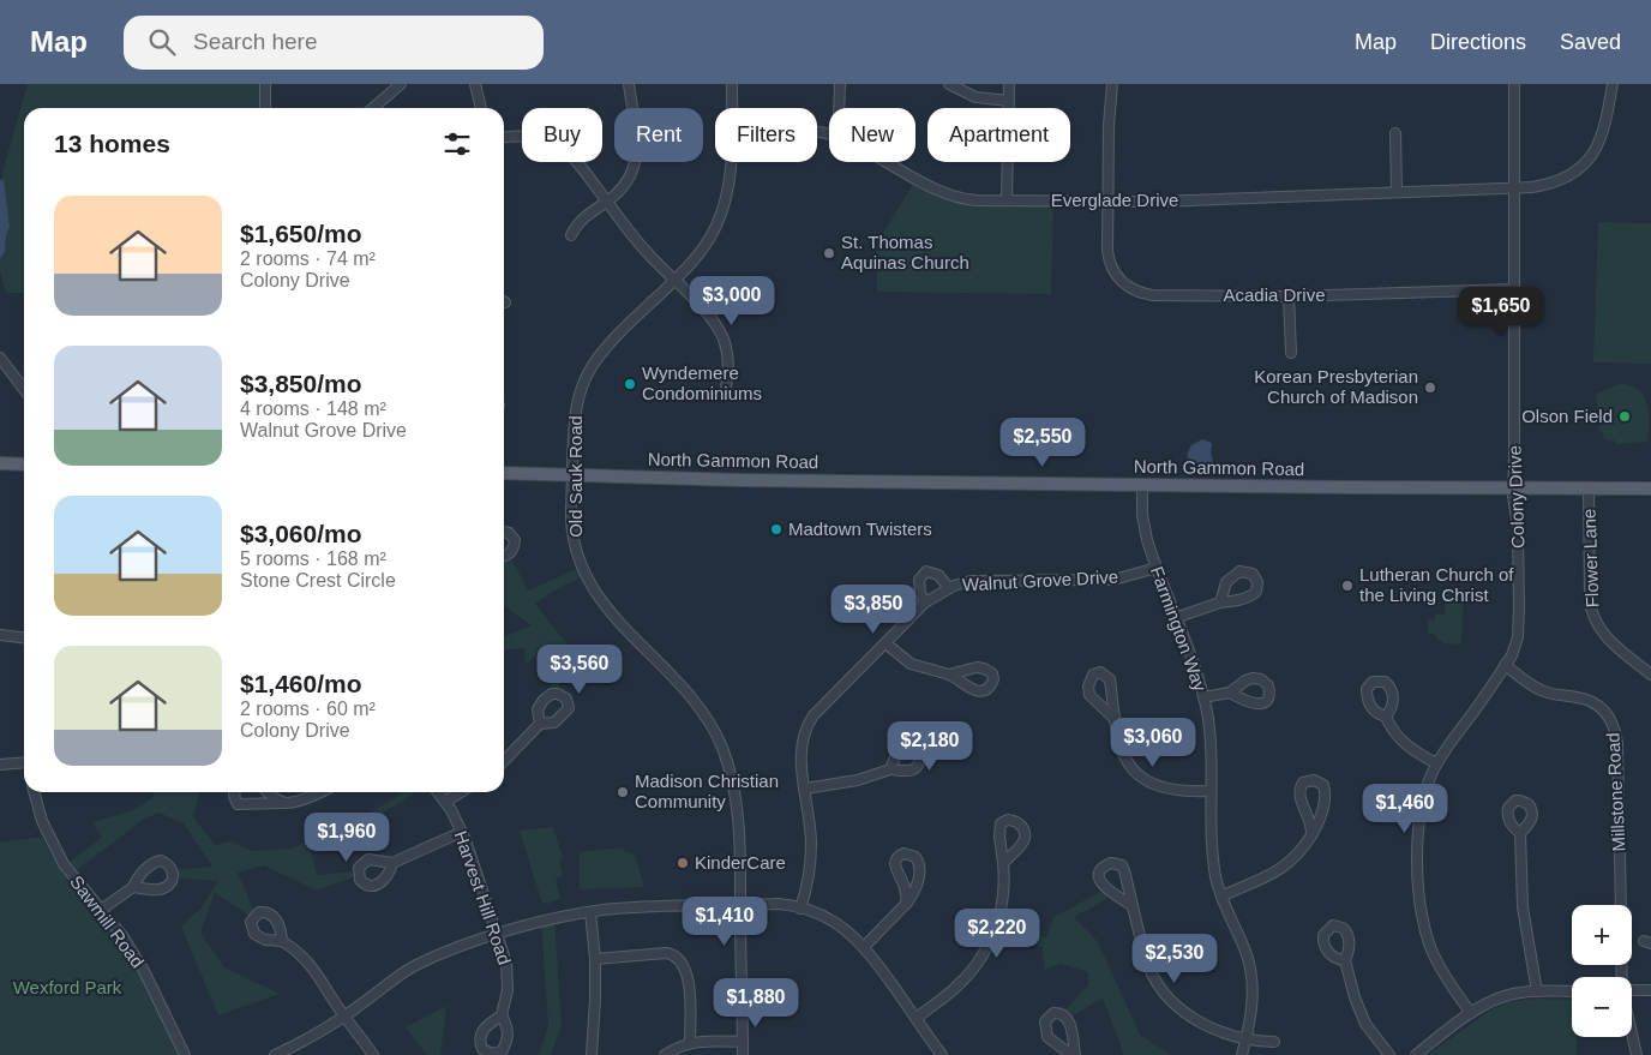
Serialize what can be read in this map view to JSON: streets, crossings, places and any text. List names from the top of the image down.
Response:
{
  "streets": {
    "main road": ["North Gammon Road"],
    "street": [
      "Everglade Drive",
      "Acadia Drive",
      "Old Sauk Road",
      "Colony Drive",
      "Flower Lane",
      "Walnut Grove Drive",
      "Farmington Way",
      "Millstone Road",
      "Harvest Hill Road",
      "Sawmill Road"
    ]
  },
  "crossings": [
    ["Everglade Drive", "Acadia Drive"],
    ["Everglade Drive", "Colony Drive"],
    ["Acadia Drive", "Colony Drive"],
    ["North Gammon Road", "Old Sauk Road"],
    ["North Gammon Road", "Colony Drive"],
    ["North Gammon Road", "Flower Lane"],
    ["North Gammon Road", "Farmington Way"],
    ["Colony Drive", "Millstone Road"],
    ["Walnut Grove Drive", "Farmington Way"]
  ],
  "parks": ["Wexford Park"],
  "places": [
    "St. Thomas Aquinas Church",
    "Wyndemere Condominiums",
    "Korean Presbyterian Church of Madison",
    "Olson Field",
    "Madtown Twisters",
    "Lutheran Church of the Living Christ",
    "Madison Christian Community",
    "KinderCare"
  ],
  "page": {
    "header": "Map",
    "search": "Search here",
    "nav": ["Map", "Directions", "Saved"],
    "chip": [
      "Buy",
      "Rent",
      "Filters",
      "New",
      "Apartment"
    ],
    "heading": "13 homes",
    "list": [
      {
        "name": "$1,650/mo",
        "note": "2 rooms · 74 m² · Colony Drive"
      },
      {
        "name": "$3,850/mo",
        "note": "4 rooms · 148 m² · Walnut Grove Drive"
      },
      {
        "name": "$3,060/mo",
        "note": "5 rooms · 168 m² · Stone Crest Circle"
      },
      {
        "name": "$1,460/mo",
        "note": "2 rooms · 60 m² · Colony Drive"
      }
    ],
    "price": [
      "$3,000",
      "$1,650",
      "$2,550",
      "$3,850",
      "$3,560",
      "$3,060",
      "$2,180",
      "$1,460",
      "$1,960",
      "$1,410",
      "$2,220",
      "$2,530",
      "$1,880"
    ],
    "map_buttons": ["+", "−"]
  }
}
